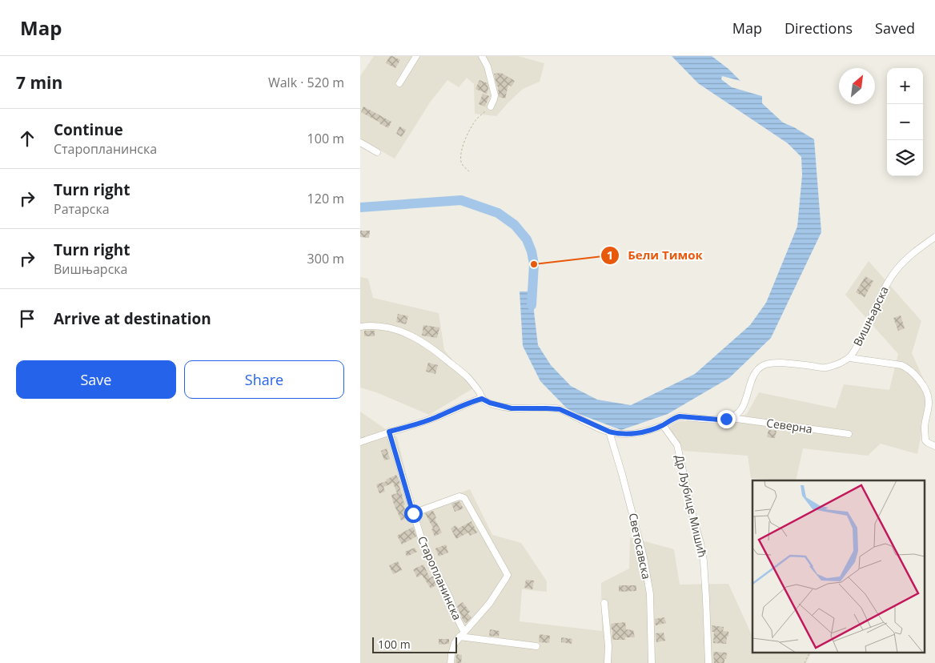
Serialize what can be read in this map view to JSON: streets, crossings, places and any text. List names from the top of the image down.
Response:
{
  "streets": {
    "street": [
      "Вишњарска",
      "Северна",
      "Др Љубице Мишић",
      "Светосавска",
      "Старопланинска"
    ]
  },
  "crossings": [
    ["Вишњарска", "Северна"]
  ],
  "places": ["Бели Тимок"],
  "scale_bar": "100 m",
  "north": "top right",
  "page": {
    "header": "Map",
    "nav": ["Map", "Directions", "Saved"],
    "heading": ["7 min", "Walk · 520 m"],
    "map_buttons": ["+", "−"],
    "list": [
      ["Continue", "Старопланинска", "100 m"],
      ["Turn right", "Ратарска", "120 m"],
      ["Turn right", "Вишњарска", "300 m"],
      "Arrive at destination"
    ],
    "buttons": ["Save", "Share"],
    "scale": "100 m"
  }
}
